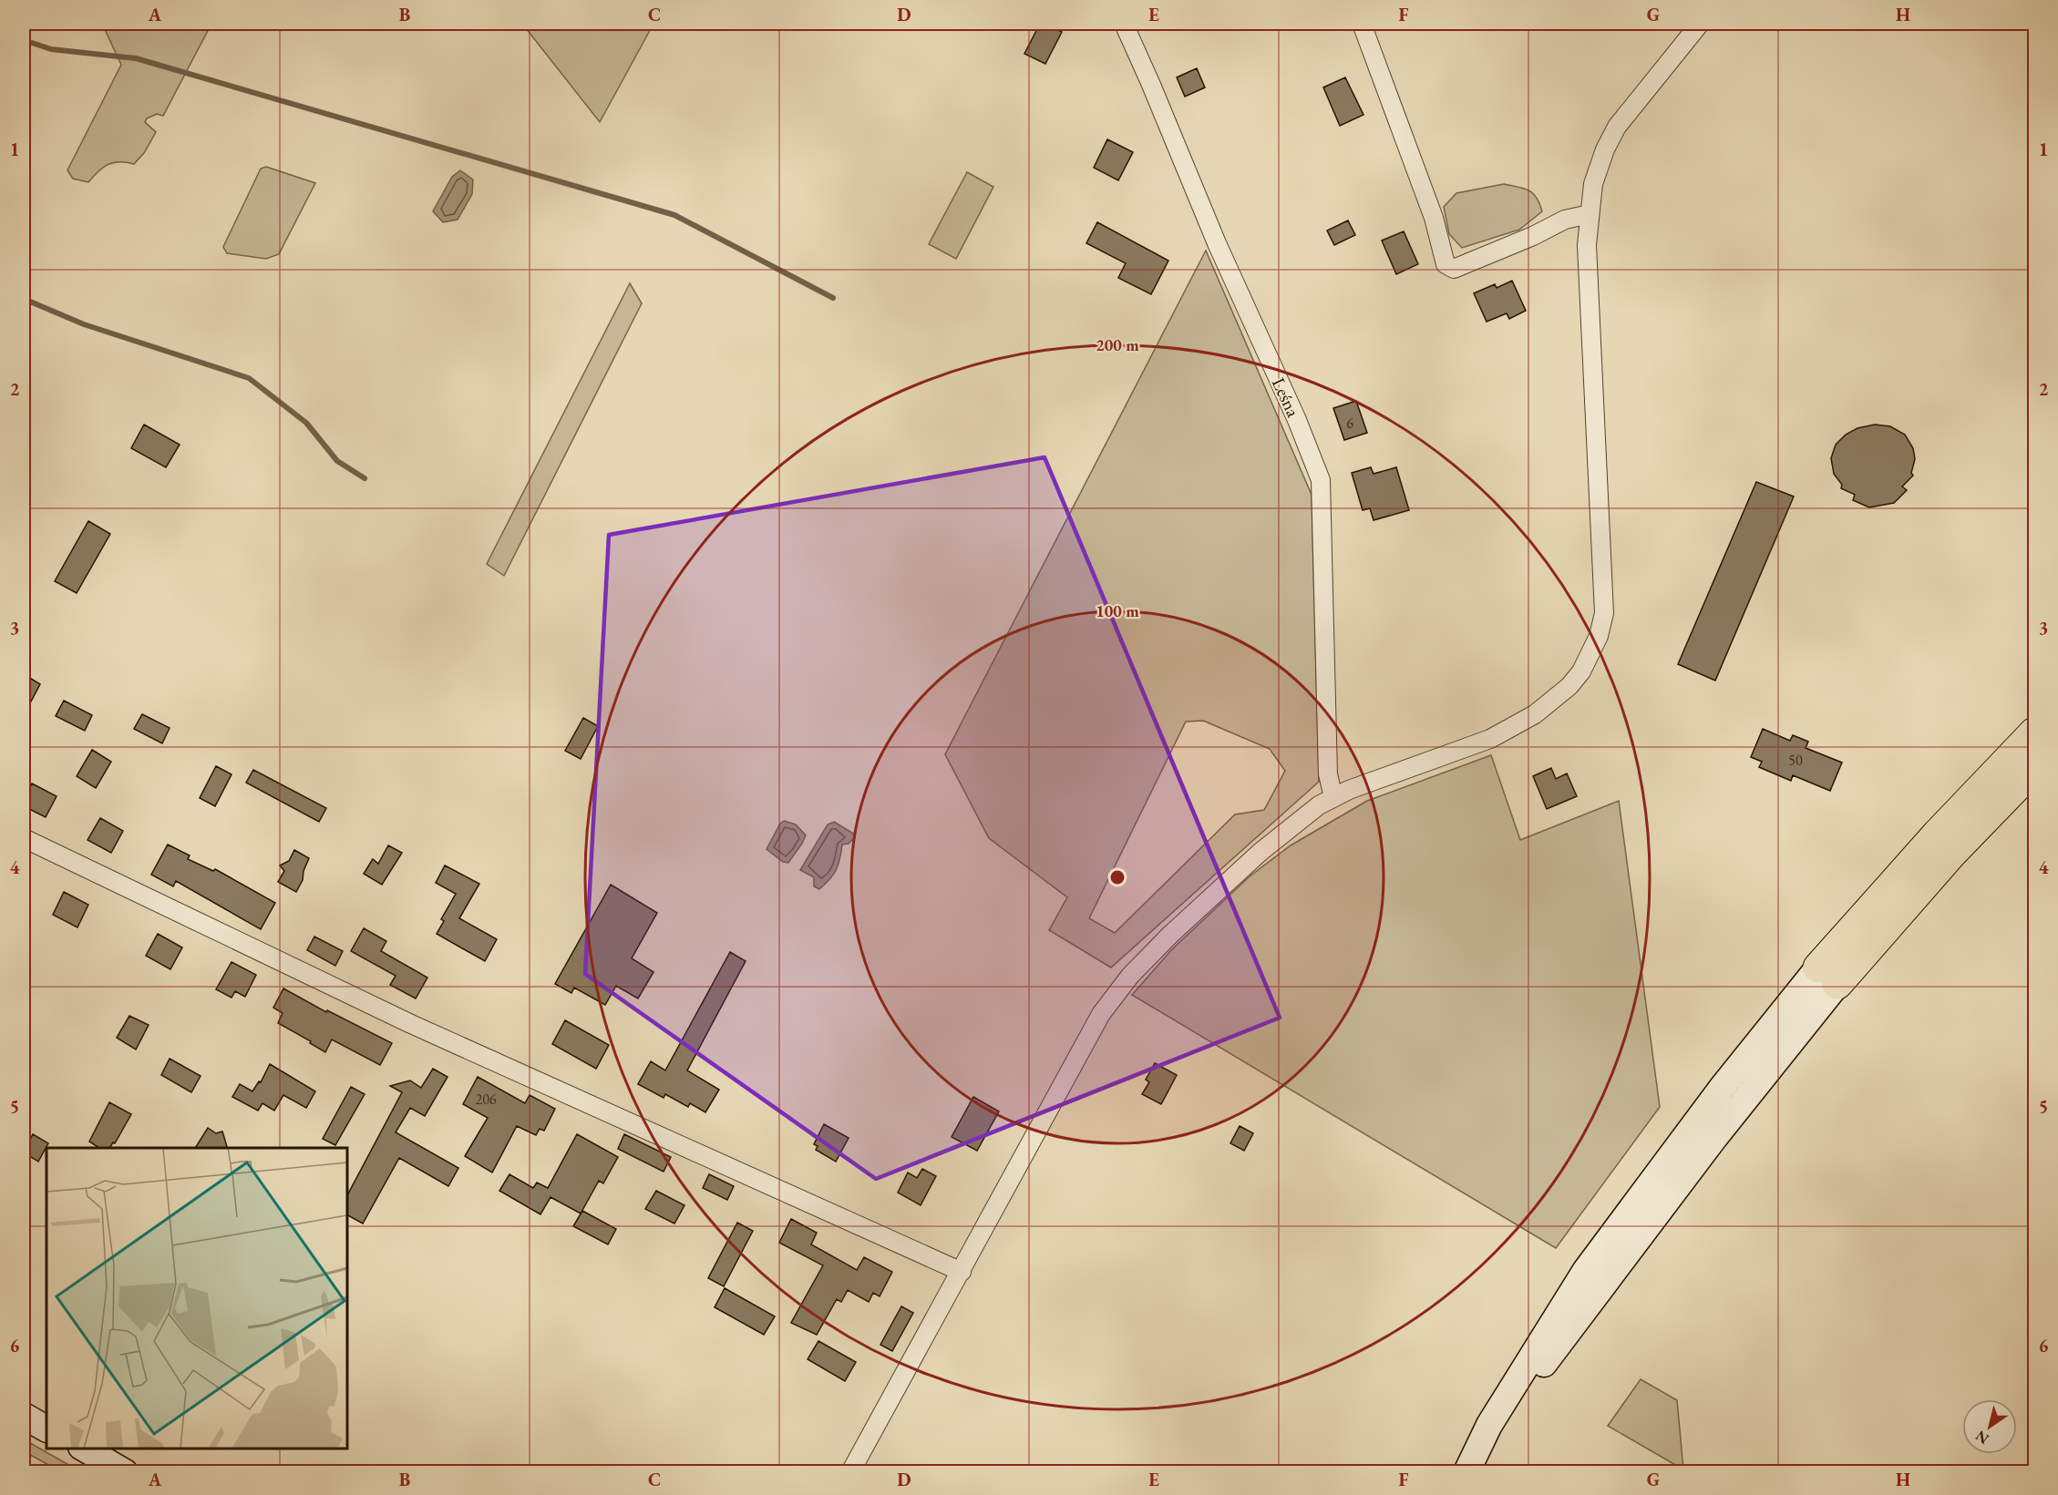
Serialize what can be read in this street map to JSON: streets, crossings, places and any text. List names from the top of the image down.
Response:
{
  "streets": {
    "street": ["Leśna"]
  },
  "house_numbers": ["6", "50", "206"],
  "north": "bottom left",
  "grid": {
    "columns": [
      "A",
      "B",
      "C",
      "D",
      "E",
      "F",
      "G",
      "H"
    ],
    "rows": [
      "1",
      "2",
      "3",
      "4",
      "5",
      "6"
    ]
  },
  "rings": ["200 m", "100 m"]
}
